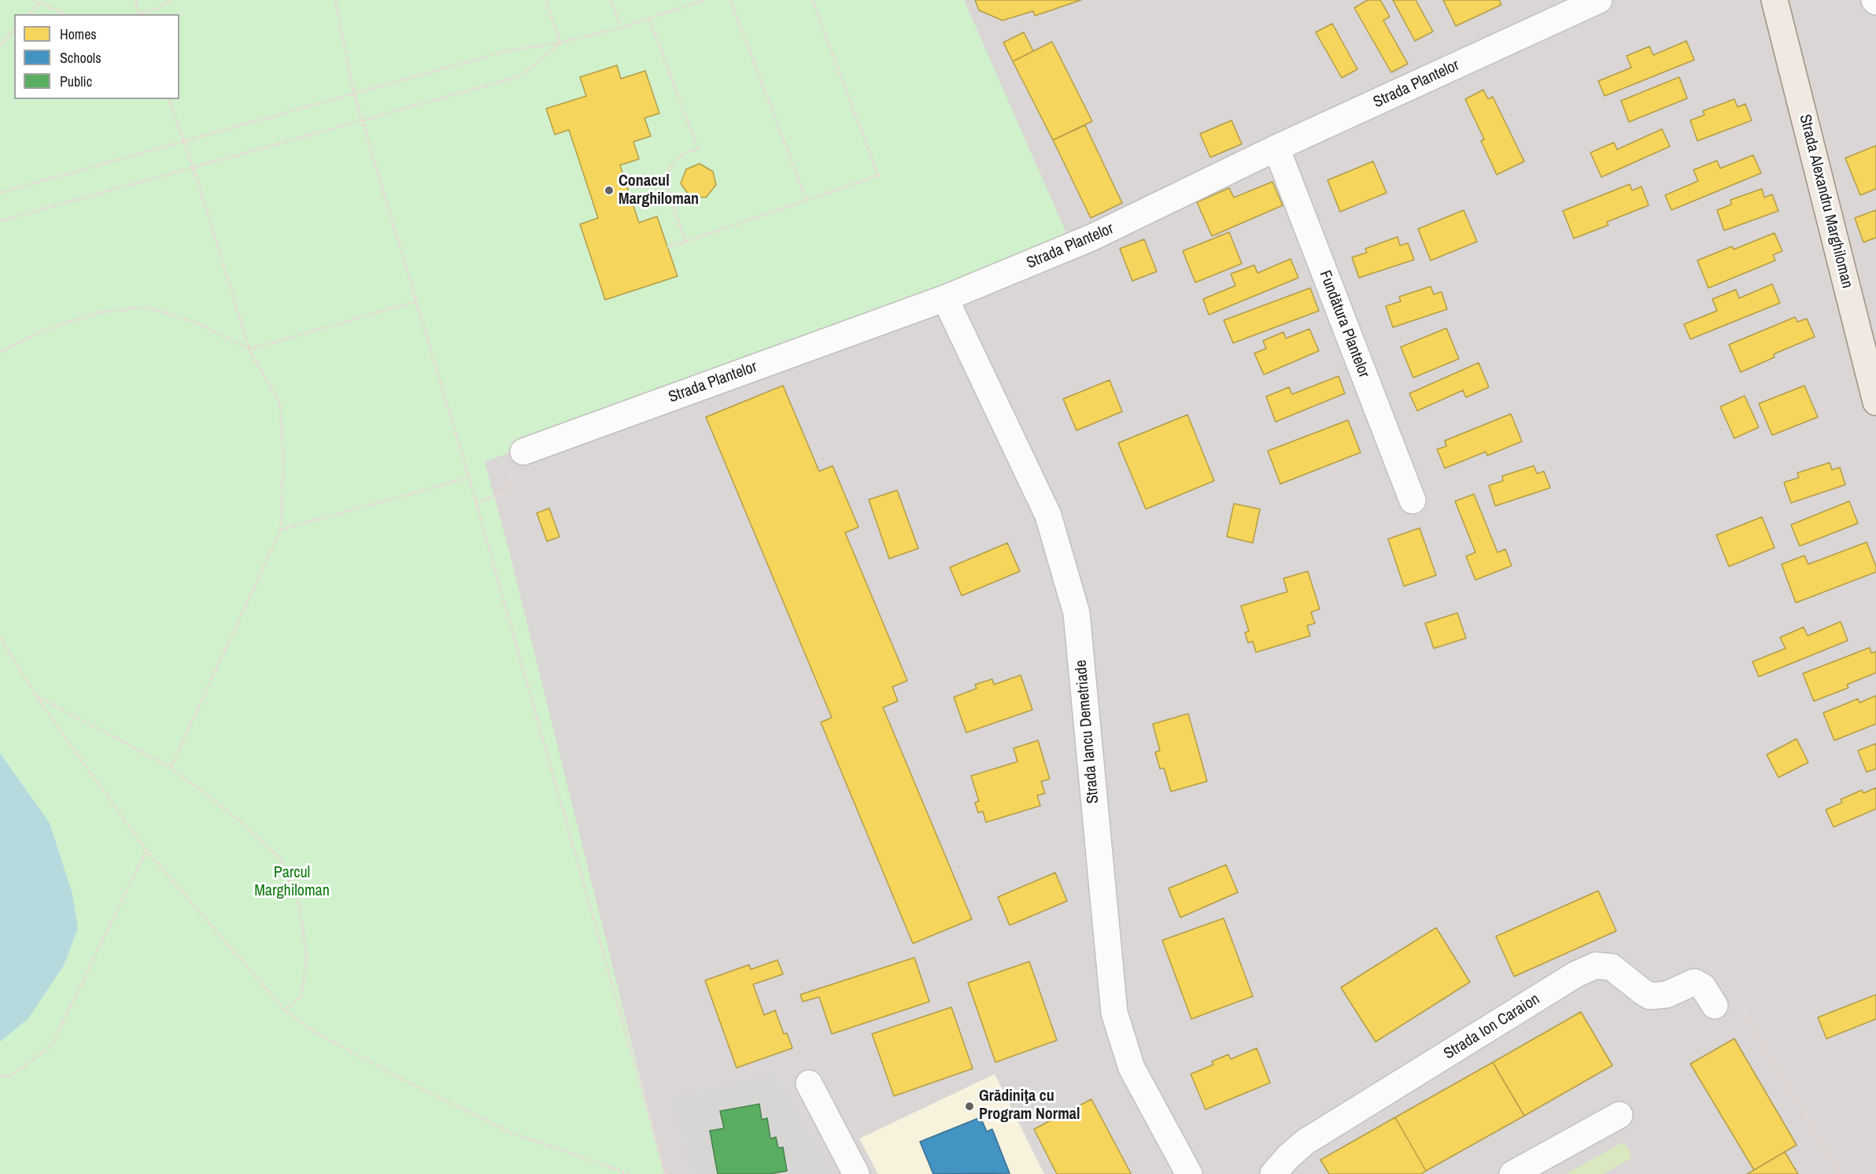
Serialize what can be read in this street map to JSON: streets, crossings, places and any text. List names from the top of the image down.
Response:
{
  "streets": {
    "main road": ["Strada Alexandru Marghiloman"],
    "street": [
      "Strada Plantelor",
      "Fundătura Plantelor",
      "Strada Iancu Demetriade",
      "Strada Ion Caraion"
    ]
  },
  "crossings": [
    ["Strada Plantelor", "Fundătura Plantelor"],
    ["Strada Plantelor", "Strada Iancu Demetriade"]
  ],
  "parks": ["Parcul Marghiloman"],
  "places": ["Conacul Marghiloman", "Grădiniţa cu Program Normal"],
  "legend": ["Homes", "Schools", "Public"]
}
